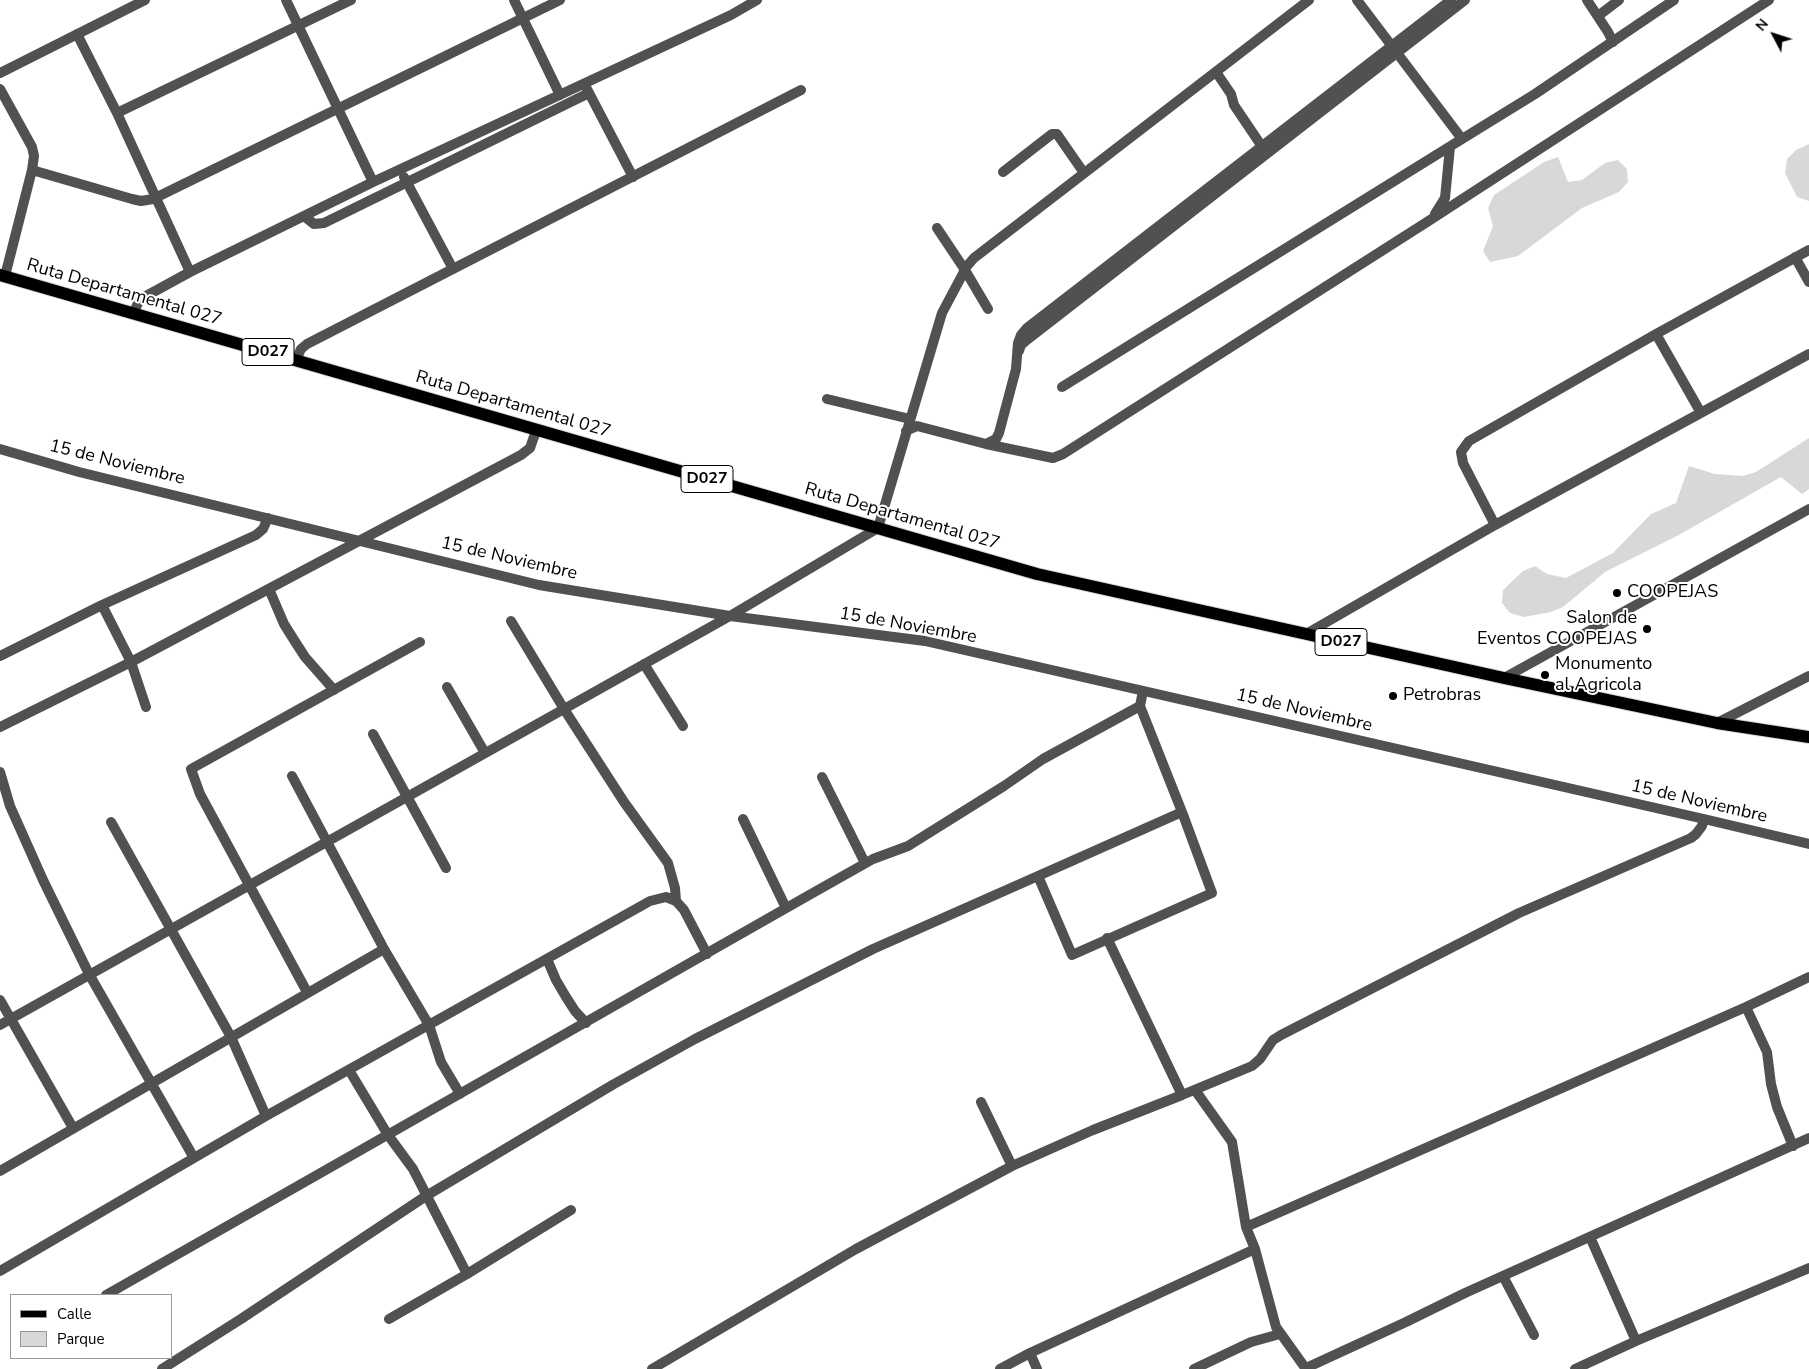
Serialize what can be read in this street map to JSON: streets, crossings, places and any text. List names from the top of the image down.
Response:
{
  "streets": {
    "main road": ["Ruta Departamental 027", "D027"],
    "street": ["15 de Noviembre"]
  },
  "places": [
    "COOPEJAS",
    "Salon de Eventos COOPEJAS",
    "Monumento al Agricola",
    "Petrobras"
  ],
  "legend": ["Calle", "Parque"],
  "north": "top left"
}
